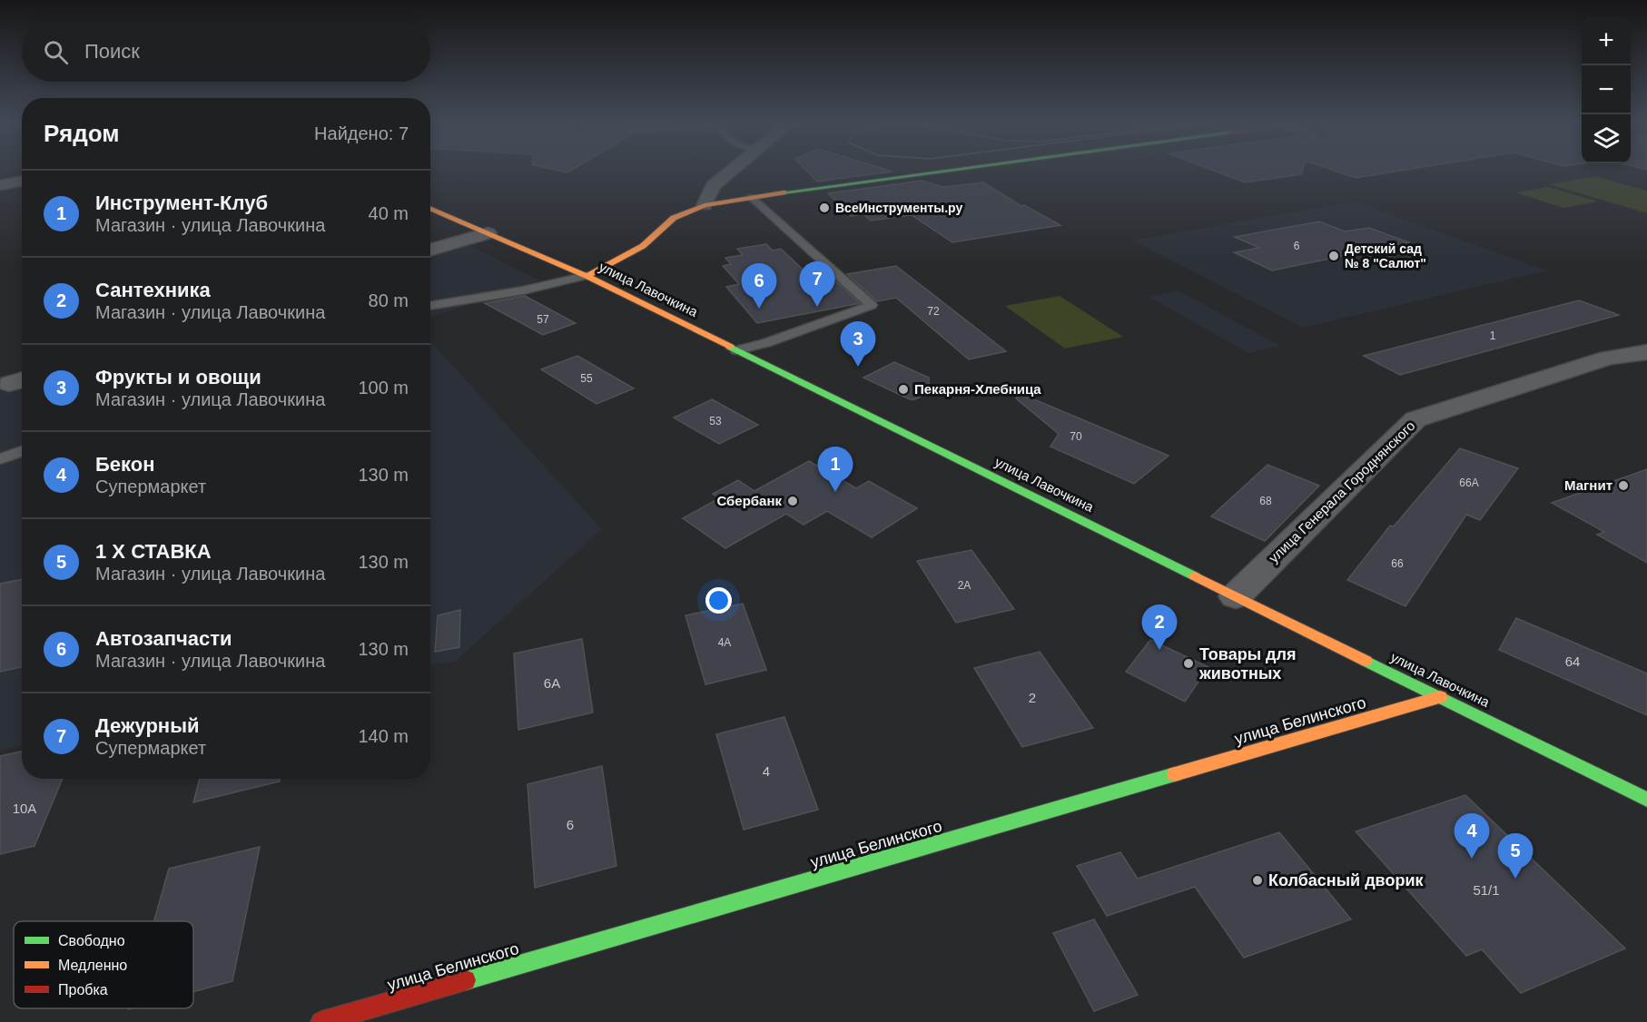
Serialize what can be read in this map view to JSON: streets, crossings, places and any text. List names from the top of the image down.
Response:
{
  "streets": {
    "main road": ["улица Лавочкина", "улица Белинского"],
    "street": ["улица Генерала Городнянского"]
  },
  "crossings": [
    ["улица Лавочкина", "улица Генерала Городнянского"],
    ["улица Лавочкина", "улица Белинского"]
  ],
  "places": [
    "ВсеИнструменты.ру",
    "Детский сад № 8 \"Салют\"",
    "Пекарня-Хлебница",
    "Магнит",
    "Сбербанк",
    "Товары для животных",
    "Колбасный дворик"
  ],
  "house_numbers": [
    "6",
    "72",
    "57",
    "1",
    "55",
    "53",
    "70",
    "66А",
    "68",
    "66",
    "2А",
    "4А",
    "64",
    "6А",
    "2",
    "4",
    "10А",
    "6",
    "51/1"
  ],
  "legend": ["Свободно", "Медленно", "Пробка"],
  "page": {
    "map_buttons": ["+", "−"],
    "search": "Поиск",
    "heading": ["Рядом", "Найдено: 7"],
    "list": [
      {
        "mark": "1",
        "name": "Инструмент-Клуб",
        "note": "Магазин · улица Лавочкина",
        "value": "40 m"
      },
      {
        "mark": "2",
        "name": "Сантехника",
        "note": "Магазин · улица Лавочкина",
        "value": "80 m"
      },
      {
        "mark": "3",
        "name": "Фрукты и овощи",
        "note": "Магазин · улица Лавочкина",
        "value": "100 m"
      },
      {
        "mark": "4",
        "name": "Бекон",
        "note": "Супермаркет",
        "value": "130 m"
      },
      {
        "mark": "5",
        "name": "1 X СТАВКА",
        "note": "Магазин · улица Лавочкина",
        "value": "130 m"
      },
      {
        "mark": "6",
        "name": "Автозапчасти",
        "note": "Магазин · улица Лавочкина",
        "value": "130 m"
      },
      {
        "mark": "7",
        "name": "Дежурный",
        "note": "Супермаркет",
        "value": "140 m"
      }
    ],
    "pins": [
      "7",
      "6",
      "3",
      "1",
      "2",
      "4",
      "5"
    ]
  }
}
